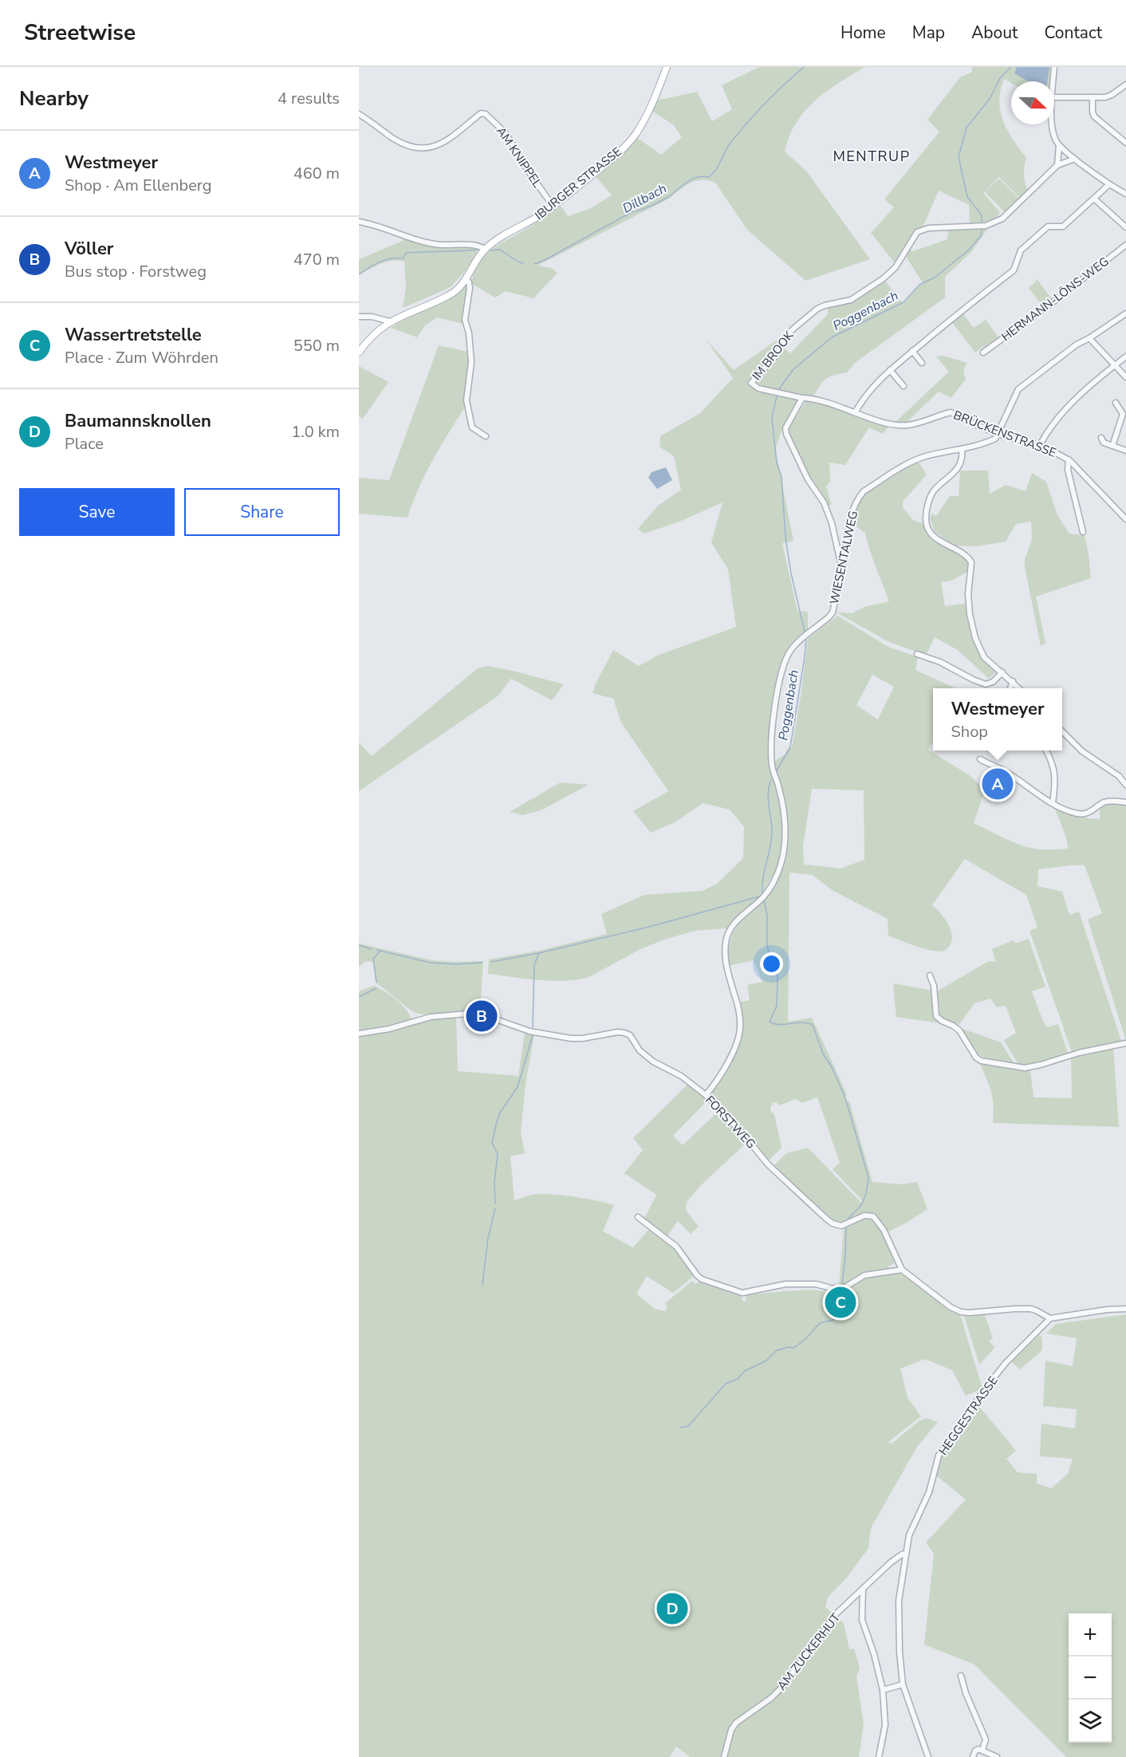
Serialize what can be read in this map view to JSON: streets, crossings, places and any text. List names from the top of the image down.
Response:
{
  "streets": {
    "main road": ["IBURGER STRASSE"],
    "street": [
      "AM KNIPPEL",
      "HERMANN-LÖNS-WEG",
      "IM BROOK",
      "BRÜCKENSTRASSE",
      "WIESENTALWEG",
      "FORSTWEG",
      "HEGGESTRASSE",
      "AM ZUCKERHUT"
    ]
  },
  "crossings": [
    ["AM KNIPPEL", "IBURGER STRASSE"],
    ["IM BROOK", "BRÜCKENSTRASSE"],
    ["BRÜCKENSTRASSE", "WIESENTALWEG"],
    ["WIESENTALWEG", "FORSTWEG"],
    ["FORSTWEG", "HEGGESTRASSE"],
    ["HEGGESTRASSE", "AM ZUCKERHUT"]
  ],
  "districts": ["MENTRUP"],
  "water": ["Dillbach", "Poggenbach"],
  "north": "right",
  "page": {
    "header": "Streetwise",
    "nav": [
      "Home",
      "Map",
      "About",
      "Contact"
    ],
    "heading": ["Nearby", "4 results"],
    "list": [
      {
        "mark": "A",
        "name": "Westmeyer",
        "note": "Shop · Am Ellenberg",
        "value": "460 m"
      },
      {
        "mark": "B",
        "name": "Völler",
        "note": "Bus stop · Forstweg",
        "value": "470 m"
      },
      {
        "mark": "C",
        "name": "Wassertretstelle",
        "note": "Place · Zum Wöhrden",
        "value": "550 m"
      },
      {
        "mark": "D",
        "name": "Baumannsknollen",
        "note": "Place",
        "value": "1.0 km"
      }
    ],
    "buttons": ["Save", "Share"],
    "popup": ["Westmeyer", "Shop"],
    "pins": [
      "A",
      "B",
      "C",
      "D"
    ],
    "map_buttons": ["+", "−"]
  }
}
